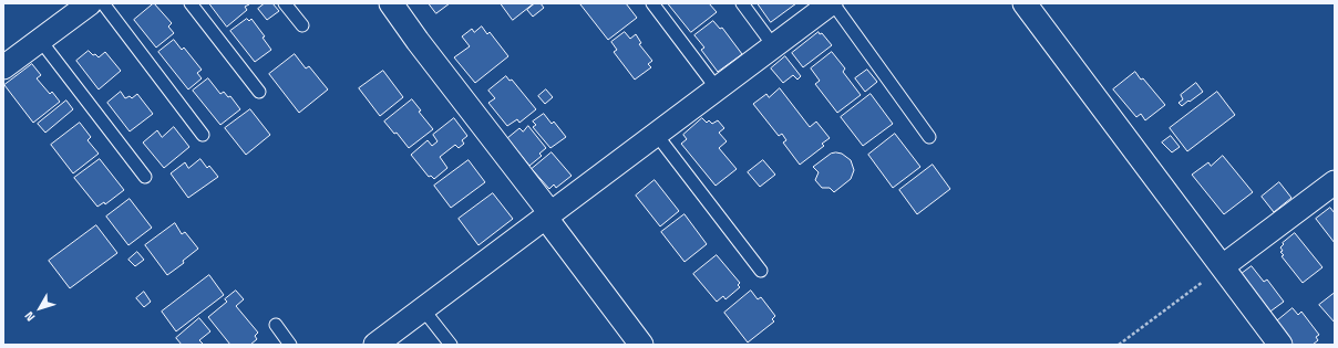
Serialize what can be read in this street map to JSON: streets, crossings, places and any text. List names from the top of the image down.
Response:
{
  "north": "bottom left"
}
